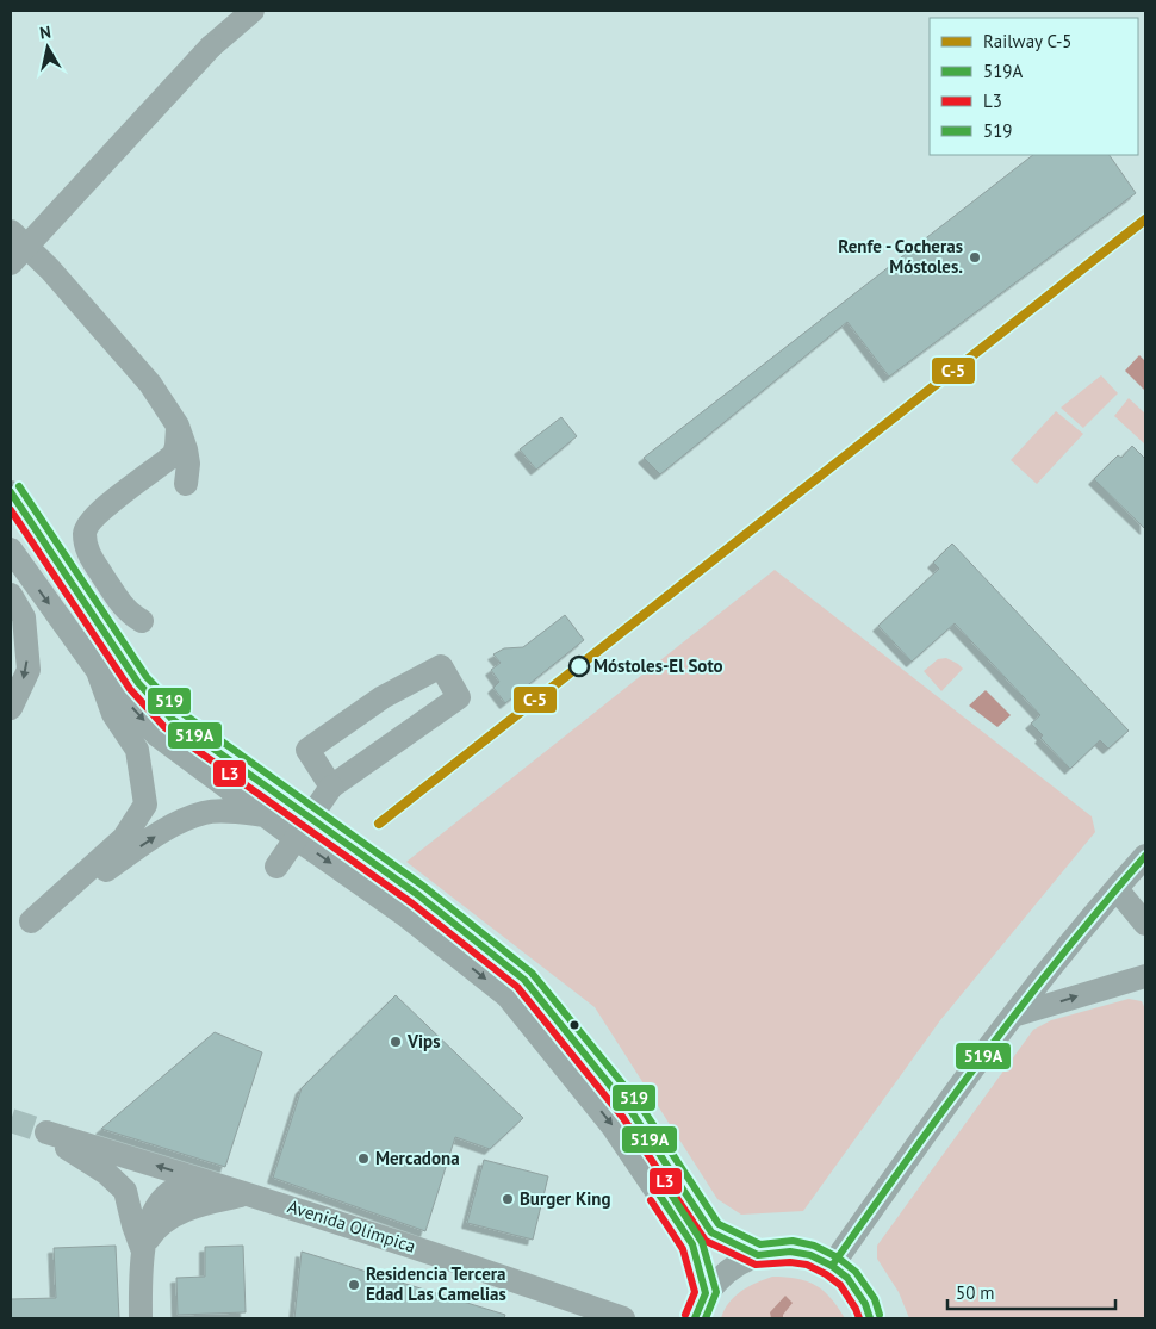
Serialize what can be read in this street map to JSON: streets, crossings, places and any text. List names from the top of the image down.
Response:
{
  "streets": {
    "street": ["Avenida Olímpica"]
  },
  "places": [
    "Renfe - Cocheras Móstoles.",
    "Móstoles-El Soto",
    "Vips",
    "Mercadona",
    "Burger King",
    "Residencia Tercera Edad Las Camelias"
  ],
  "lines": [
    "rail line C-5",
    "transit line 519",
    "transit line 519A",
    "transit line L3"
  ],
  "legend": [
    "Railway C-5",
    "519A",
    "L3",
    "519"
  ],
  "scale_bar": "50 m",
  "north": "top"
}
